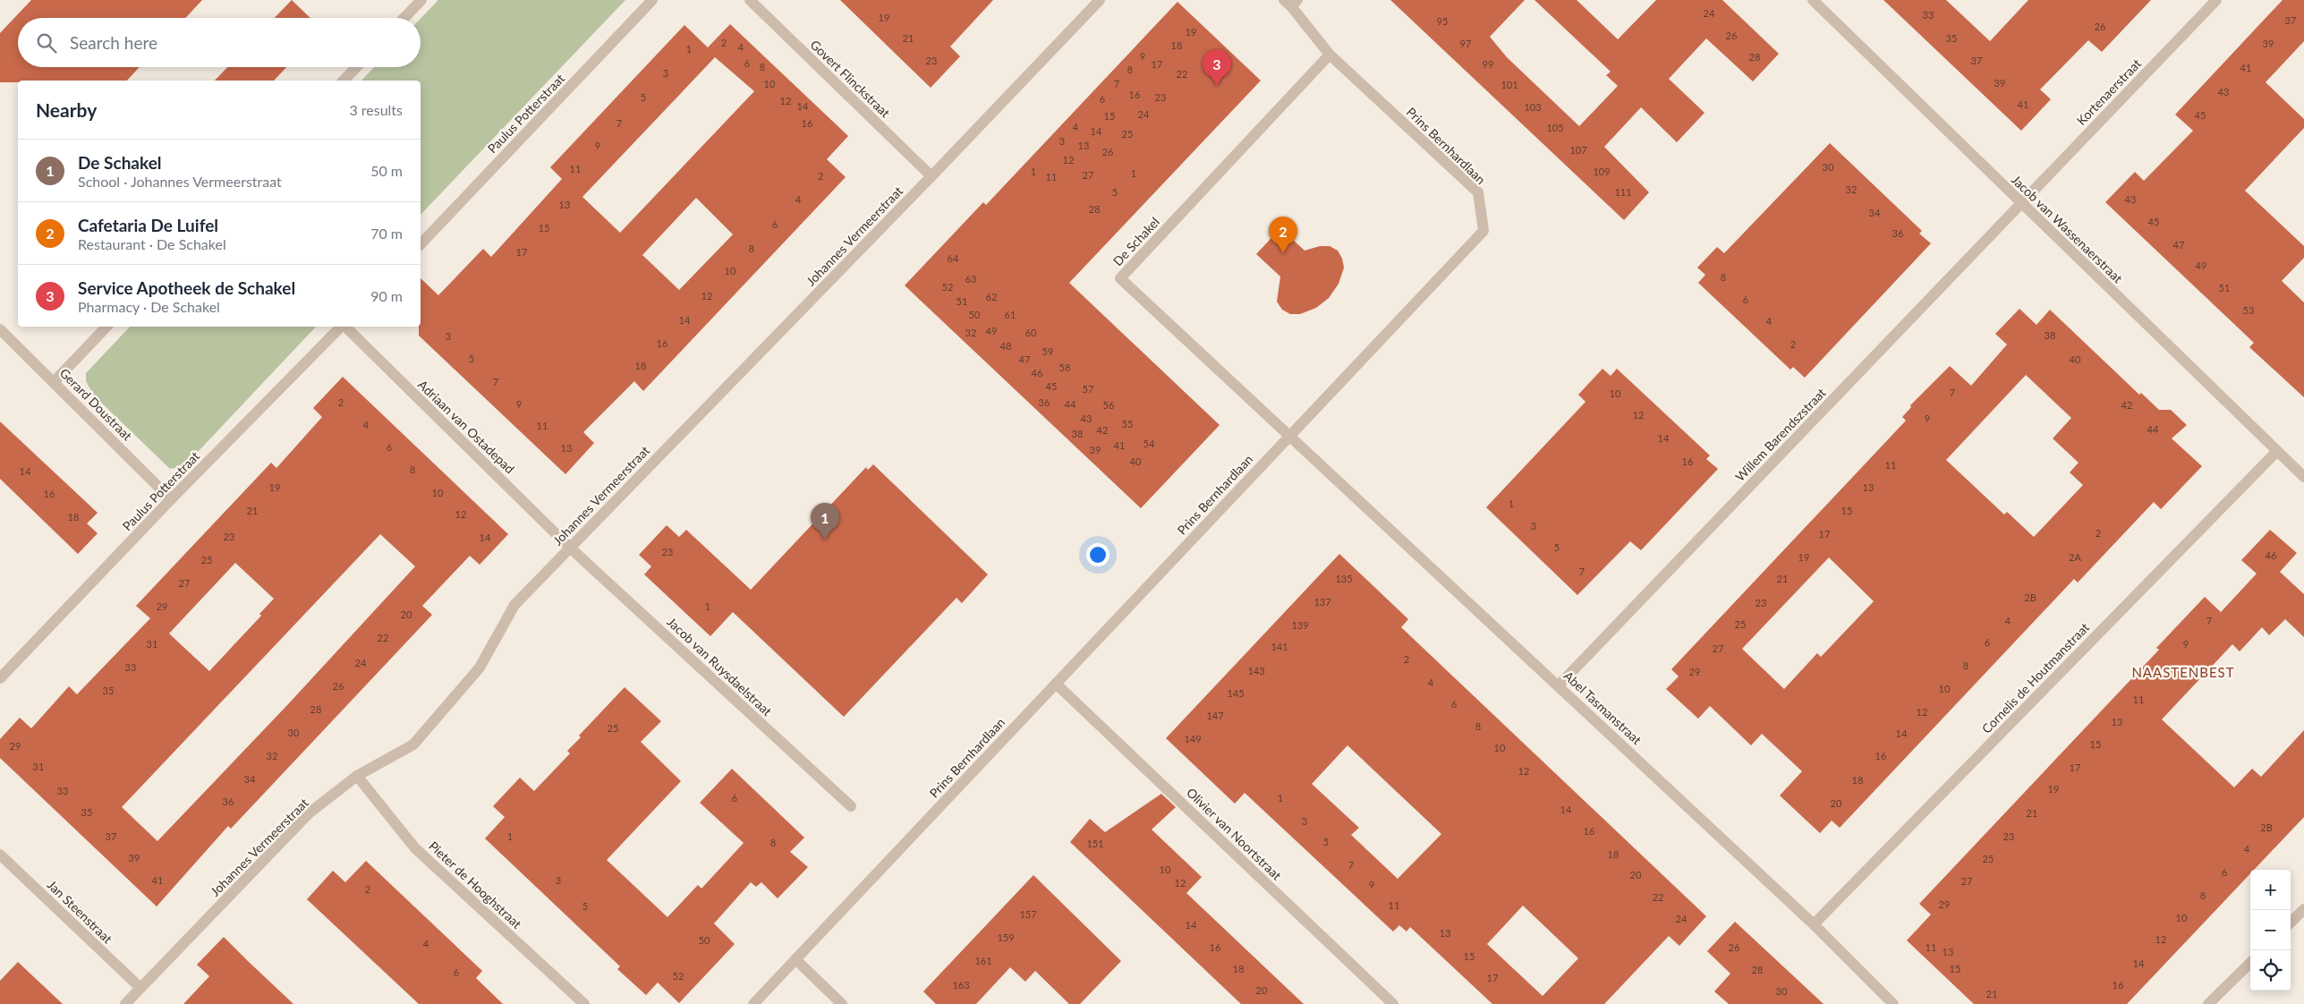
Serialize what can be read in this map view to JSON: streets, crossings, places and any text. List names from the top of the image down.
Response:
{
  "streets": {
    "street": [
      "Govert Flinckstraat",
      "Kortenaerstraat",
      "Paulus Potterstraat",
      "Prins Bernhardlaan",
      "Jacob van Wassenaerstraat",
      "Johannes Vermeerstraat",
      "De Schakel",
      "Gerard Doustraat",
      "Adriaan van Ostadepad",
      "Willem Barendszstraat",
      "Jacob van Ruysdaelstraat",
      "Cornelis de Houtmanstraat",
      "Abel Tasmanstraat",
      "Olivier van Noortstraat",
      "Pieter de Hooghstraat",
      "Jan Steenstraat"
    ]
  },
  "crossings": [
    ["Govert Flinckstraat", "Johannes Vermeerstraat"],
    ["Kortenaerstraat", "Jacob van Wassenaerstraat"],
    ["Kortenaerstraat", "Willem Barendszstraat"],
    ["Paulus Potterstraat", "Gerard Doustraat"],
    ["Prins Bernhardlaan", "De Schakel"],
    ["Prins Bernhardlaan", "Abel Tasmanstraat"],
    ["Prins Bernhardlaan", "Olivier van Noortstraat"],
    ["Jacob van Wassenaerstraat", "Willem Barendszstraat"],
    ["Jacob van Wassenaerstraat", "Cornelis de Houtmanstraat"],
    ["Johannes Vermeerstraat", "Adriaan van Ostadepad"],
    ["Johannes Vermeerstraat", "Jacob van Ruysdaelstraat"],
    ["Johannes Vermeerstraat", "Pieter de Hooghstraat"],
    ["Johannes Vermeerstraat", "Jan Steenstraat"],
    ["De Schakel", "Abel Tasmanstraat"],
    ["Adriaan van Ostadepad", "Jacob van Ruysdaelstraat"],
    ["Willem Barendszstraat", "Abel Tasmanstraat"],
    ["Cornelis de Houtmanstraat", "Abel Tasmanstraat"]
  ],
  "districts": ["NAASTENBEST"],
  "house_numbers": [
    "24",
    "33",
    "19",
    "37",
    "95",
    "26",
    "19",
    "26",
    "21",
    "35",
    "2",
    "97",
    "39",
    "18",
    "4",
    "1",
    "9",
    "28",
    "23",
    "37",
    "6",
    "17",
    "99",
    "8",
    "41",
    "8",
    "3",
    "22",
    "39",
    "10",
    "7",
    "101",
    "43",
    "16",
    "5",
    "23",
    "6",
    "12",
    "41",
    "14",
    "103",
    "24",
    "45",
    "15",
    "7",
    "16",
    "4",
    "105",
    "14",
    "25",
    "3",
    "9",
    "13",
    "107",
    "26",
    "12",
    "30",
    "11",
    "1",
    "109",
    "1",
    "27",
    "2",
    "11",
    "32",
    "5",
    "111",
    "4",
    "43",
    "13",
    "28",
    "34",
    "45",
    "6",
    "15",
    "36",
    "47",
    "8",
    "17",
    "64",
    "49",
    "10",
    "8",
    "63",
    "52",
    "51",
    "12",
    "62",
    "6",
    "51",
    "53",
    "50",
    "61",
    "14",
    "4",
    "49",
    "32",
    "60",
    "38",
    "3",
    "16",
    "2",
    "48",
    "59",
    "5",
    "47",
    "40",
    "18",
    "58",
    "46",
    "7",
    "45",
    "57",
    "7",
    "10",
    "2",
    "36",
    "9",
    "44",
    "56",
    "42",
    "12",
    "43",
    "9",
    "55",
    "4",
    "11",
    "44",
    "42",
    "38",
    "14",
    "54",
    "41",
    "6",
    "13",
    "39",
    "40",
    "16",
    "11",
    "8",
    "14",
    "19",
    "13",
    "10",
    "16",
    "1",
    "21",
    "15",
    "12",
    "18",
    "3",
    "2",
    "17",
    "23",
    "14",
    "5",
    "23",
    "46",
    "19",
    "2A",
    "25",
    "7",
    "135",
    "21",
    "27",
    "2B",
    "137",
    "23",
    "29",
    "1",
    "20",
    "4",
    "7",
    "25",
    "139",
    "22",
    "6",
    "31",
    "9",
    "141",
    "27",
    "2",
    "24",
    "8",
    "33",
    "143",
    "29",
    "4",
    "26",
    "10",
    "35",
    "145",
    "11",
    "6",
    "28",
    "12",
    "147",
    "13",
    "8",
    "25",
    "30",
    "14",
    "149",
    "15",
    "29",
    "10",
    "32",
    "16",
    "31",
    "17",
    "12",
    "34",
    "18",
    "19",
    "33",
    "6",
    "1",
    "36",
    "20",
    "14",
    "35",
    "21",
    "3",
    "2B",
    "16",
    "37",
    "1",
    "23",
    "5",
    "8",
    "151",
    "4",
    "18",
    "39",
    "25",
    "7",
    "10",
    "6",
    "20",
    "41",
    "3",
    "27",
    "12",
    "9",
    "2",
    "8",
    "22",
    "29",
    "11",
    "5",
    "157",
    "10",
    "24",
    "14",
    "13",
    "159",
    "12",
    "50",
    "4",
    "16",
    "26",
    "11",
    "13",
    "15",
    "161",
    "14",
    "18",
    "15",
    "28",
    "6",
    "52",
    "17",
    "163",
    "16",
    "20",
    "30",
    "21"
  ],
  "page": {
    "search": "Search here",
    "pins": ["3", "2", "1"],
    "heading": ["Nearby", "3 results"],
    "list": [
      {
        "mark": "1",
        "name": "De Schakel",
        "note": "School · Johannes Vermeerstraat",
        "value": "50 m"
      },
      {
        "mark": "2",
        "name": "Cafetaria De Luifel",
        "note": "Restaurant · De Schakel",
        "value": "70 m"
      },
      {
        "mark": "3",
        "name": "Service Apotheek de Schakel",
        "note": "Pharmacy · De Schakel",
        "value": "90 m"
      }
    ],
    "map_buttons": ["+", "−"]
  }
}
